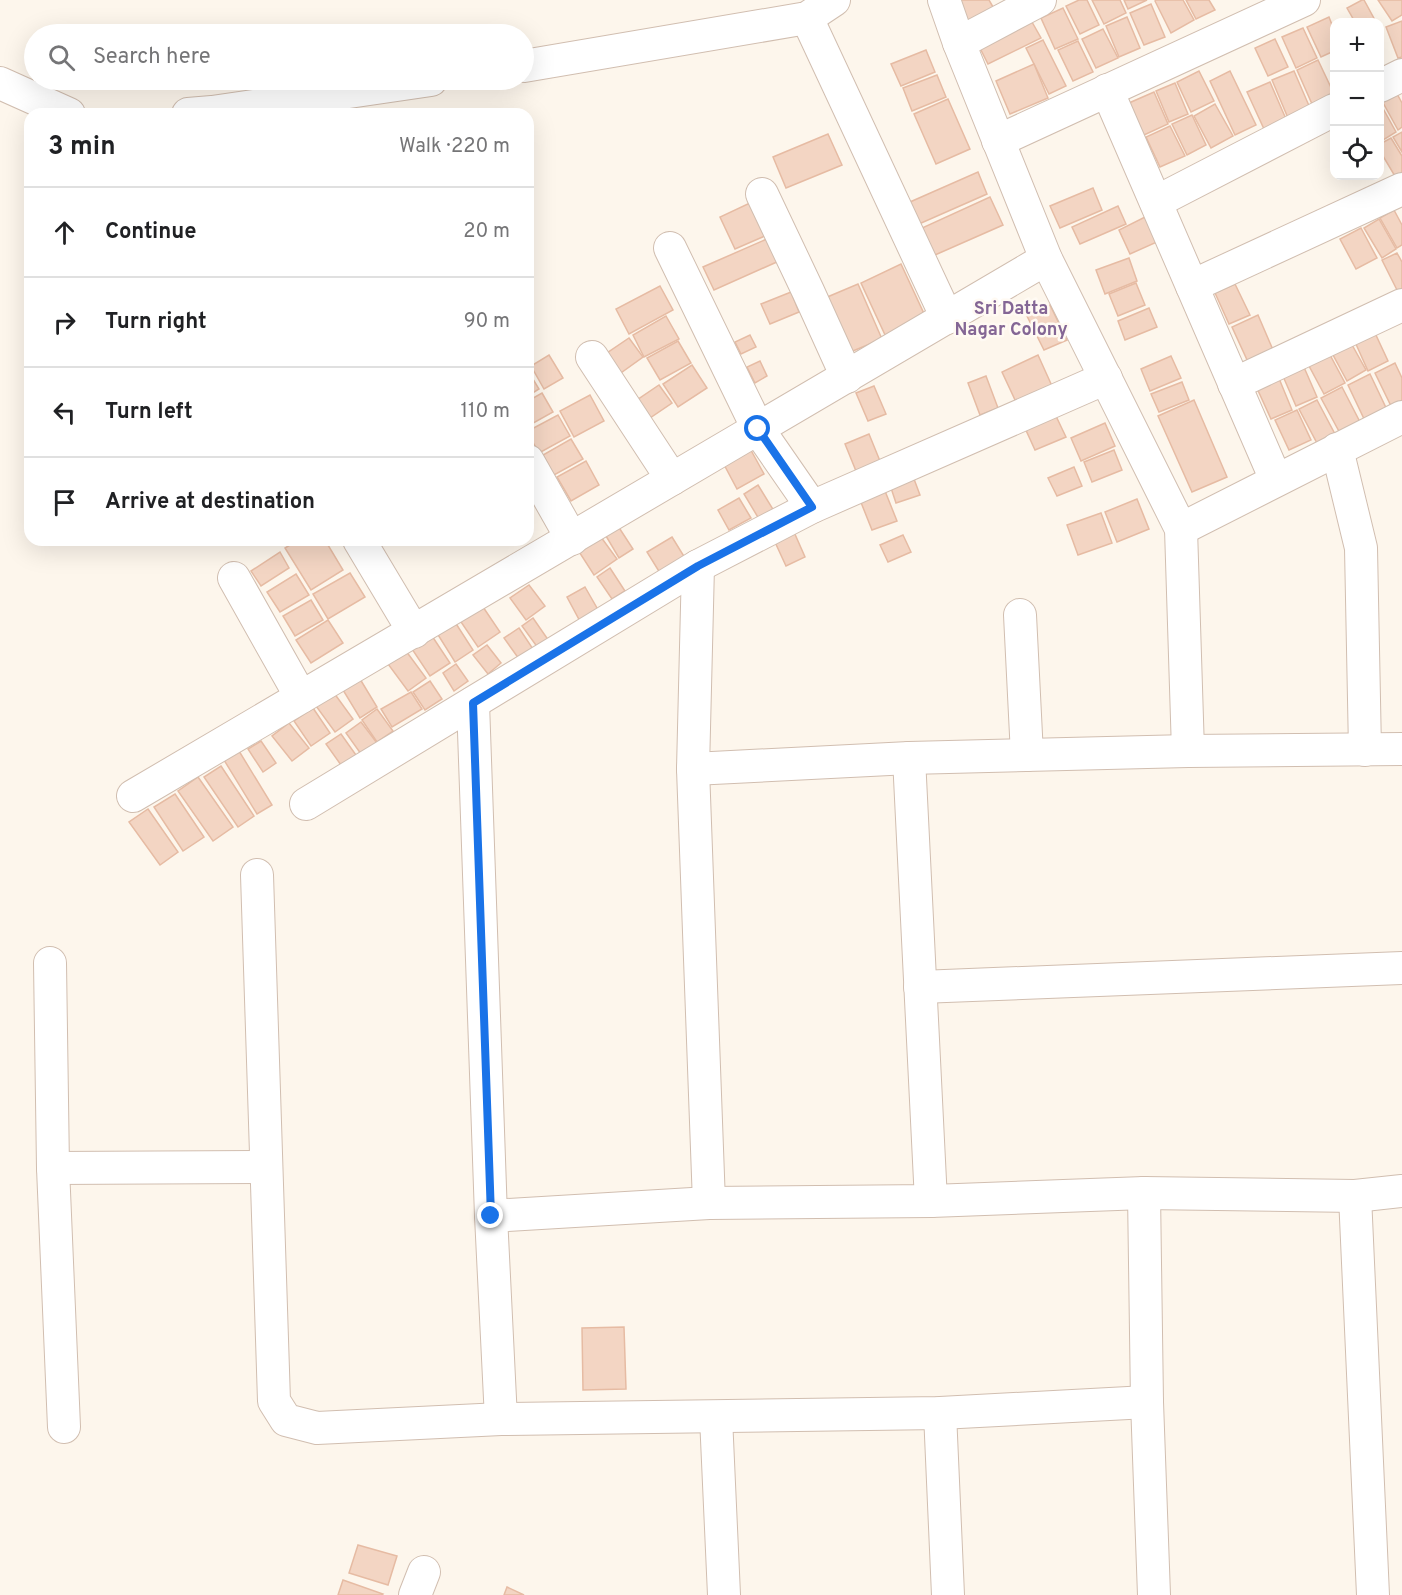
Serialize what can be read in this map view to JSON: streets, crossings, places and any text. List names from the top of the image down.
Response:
{
  "districts": ["Sri Datta Nagar Colony"],
  "page": {
    "map_buttons": ["+", "−"],
    "search": "Search here",
    "heading": ["3 min", "Walk · 220 m"],
    "list": [
      ["Continue", "20 m"],
      ["Turn right", "90 m"],
      ["Turn left", "110 m"],
      "Arrive at destination"
    ]
  }
}
